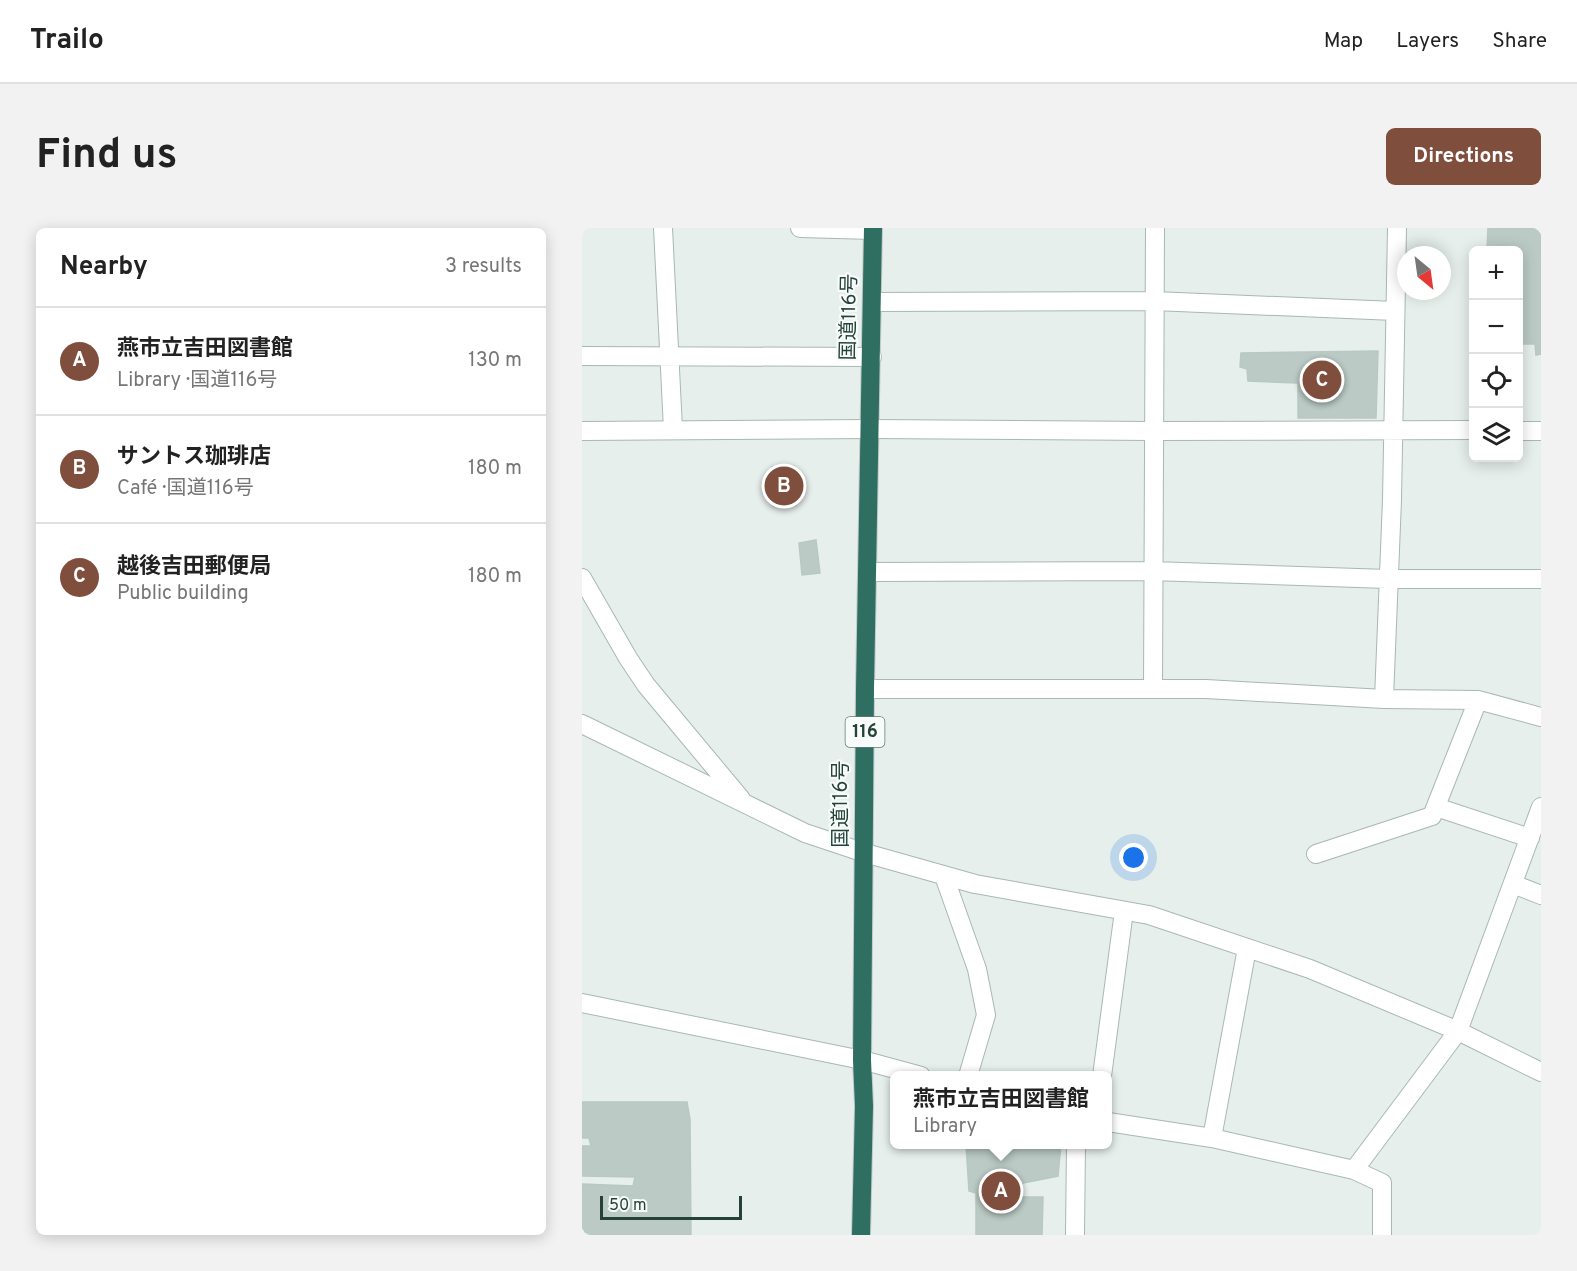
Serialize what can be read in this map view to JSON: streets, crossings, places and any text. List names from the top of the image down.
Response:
{
  "streets": {
    "highway": ["国道116号", "116"]
  },
  "scale_bar": "50 m",
  "north": "bottom right",
  "page": {
    "header": "Trailo",
    "nav": ["Map", "Layers", "Share"],
    "buttons": "Directions",
    "title": "Find us",
    "heading": ["Nearby", "3 results"],
    "map_buttons": ["+", "−"],
    "list": [
      {
        "mark": "A",
        "name": "燕市立吉田図書館",
        "note": "Library · 国道116号",
        "value": "130 m"
      },
      {
        "mark": "B",
        "name": "サントス珈琲店",
        "note": "Café · 国道116号",
        "value": "180 m"
      },
      {
        "mark": "C",
        "name": "越後吉田郵便局",
        "note": "Public building",
        "value": "180 m"
      }
    ],
    "pins": ["C", "B", "A"],
    "popup": ["燕市立吉田図書館", "Library"],
    "scale": "50 m"
  }
}
